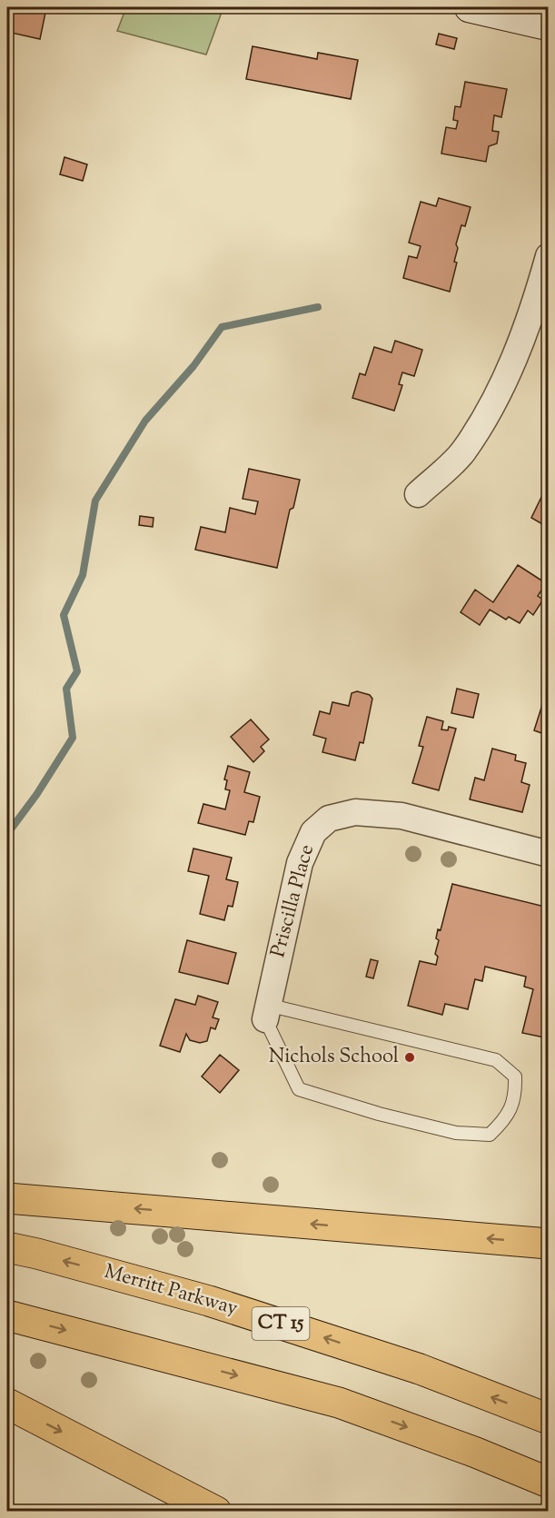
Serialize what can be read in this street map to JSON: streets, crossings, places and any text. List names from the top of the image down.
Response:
{
  "streets": {
    "highway": ["Merritt Parkway", "CT 15"],
    "street": ["Priscilla Place"]
  },
  "places": ["Nichols School"]
}
